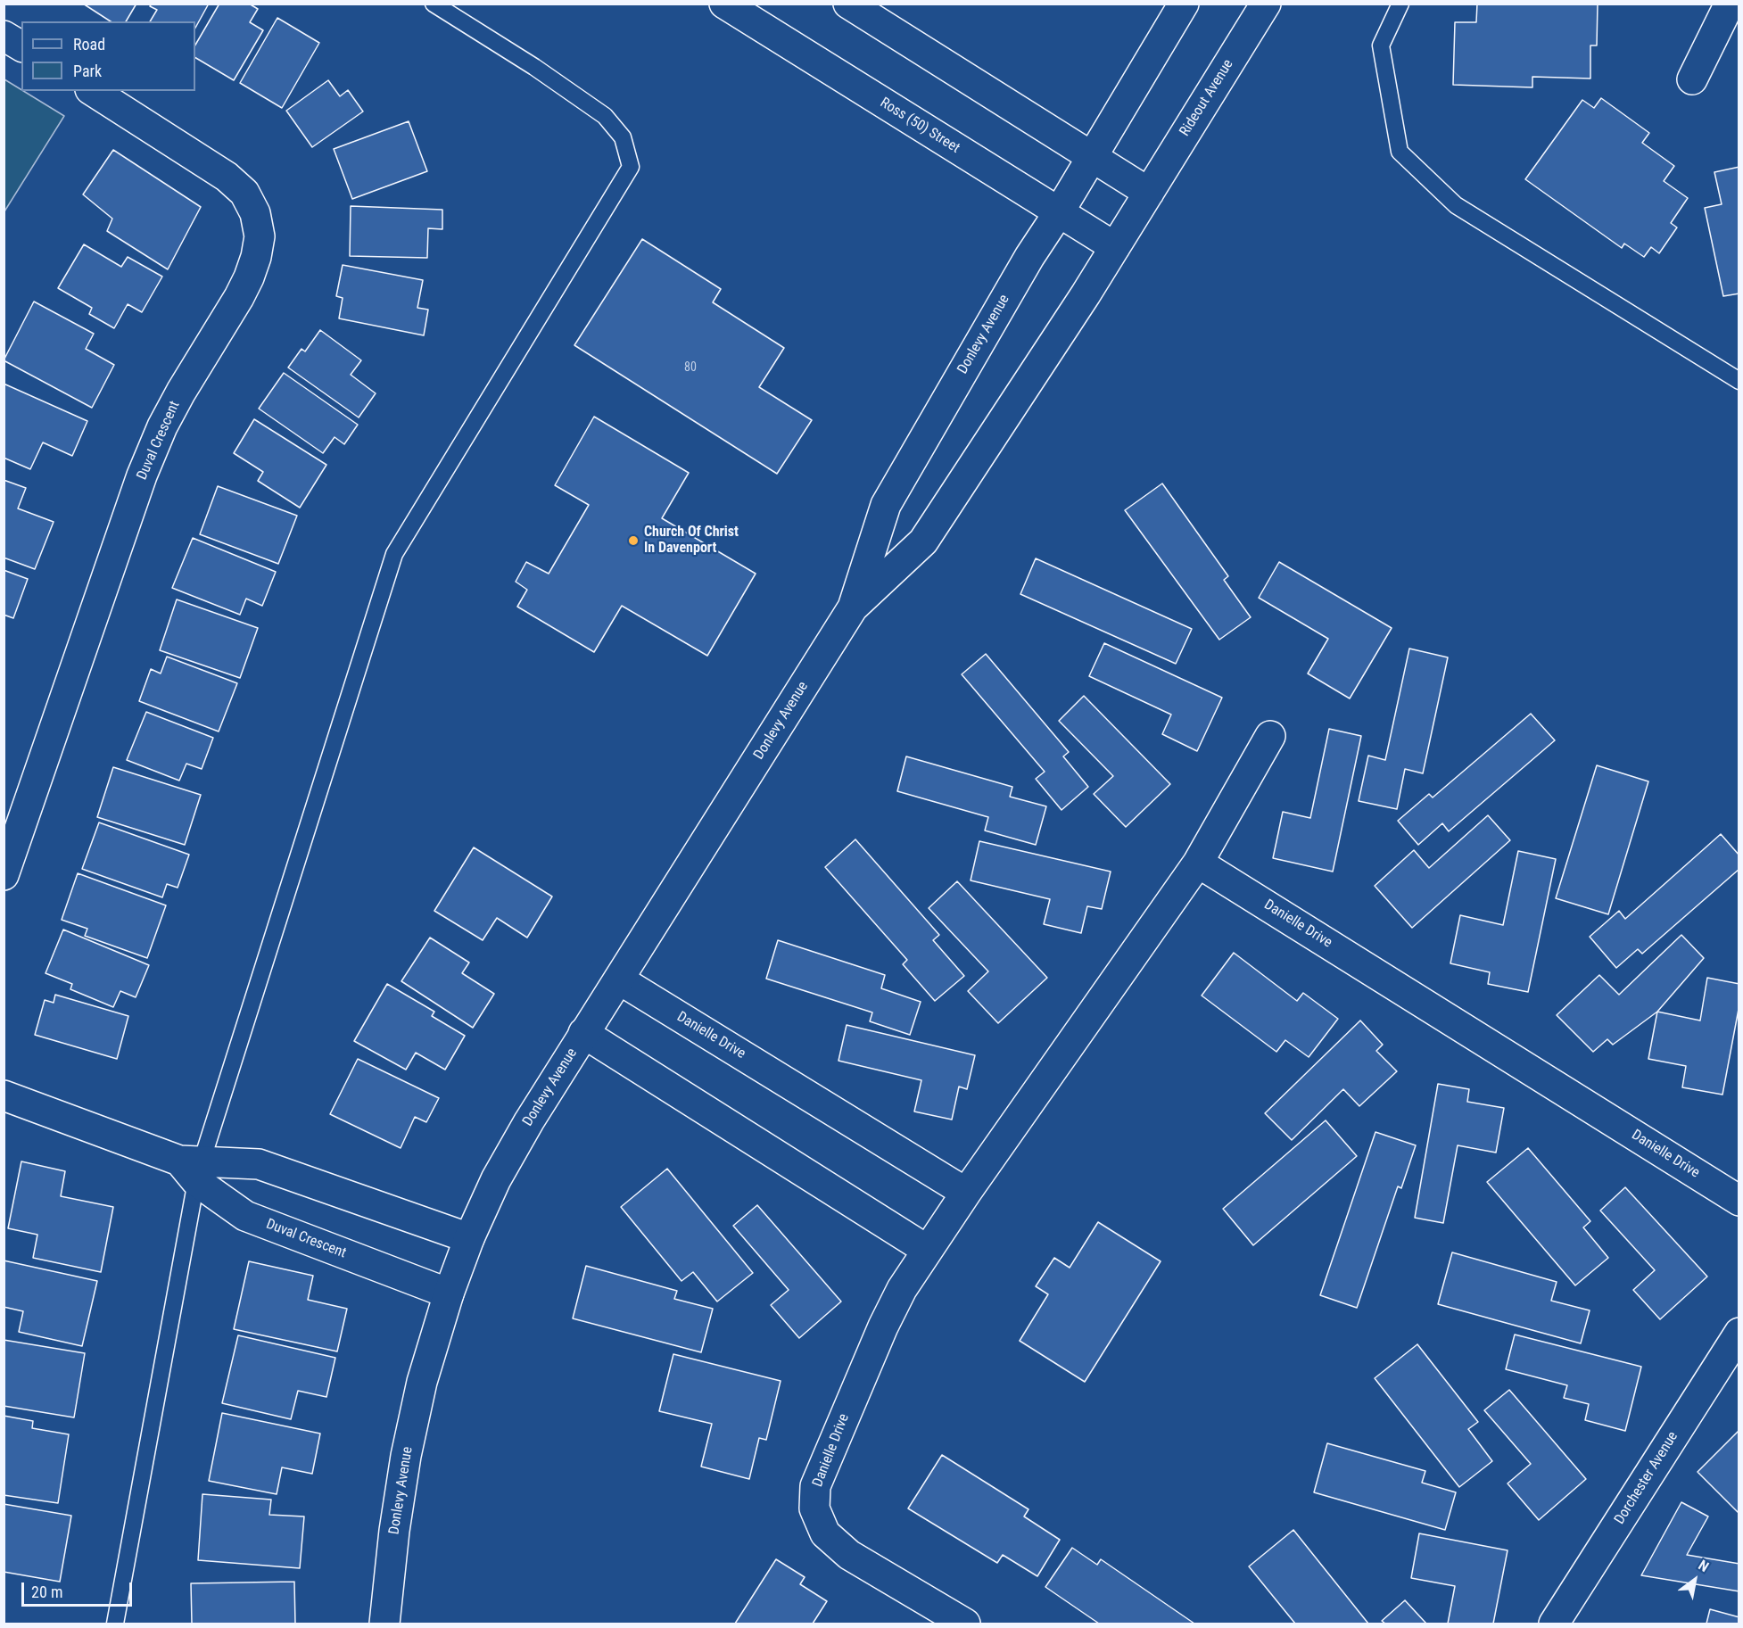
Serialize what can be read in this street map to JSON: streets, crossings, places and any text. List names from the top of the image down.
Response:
{
  "streets": {
    "street": [
      "Rideout Avenue",
      "Ross (50) Street",
      "Donlevy Avenue",
      "Duval Crescent",
      "Danielle Drive",
      "Dorchester Avenue"
    ]
  },
  "crossings": [
    ["Rideout Avenue", "Donlevy Avenue"],
    ["Ross (50) Street", "Donlevy Avenue"],
    ["Donlevy Avenue", "Duval Crescent"],
    ["Donlevy Avenue", "Danielle Drive"]
  ],
  "places": ["Church Of Christ In Davenport"],
  "house_numbers": ["80"],
  "legend": ["Road", "Park"],
  "scale_bar": "20 m",
  "north": "top right"
}
